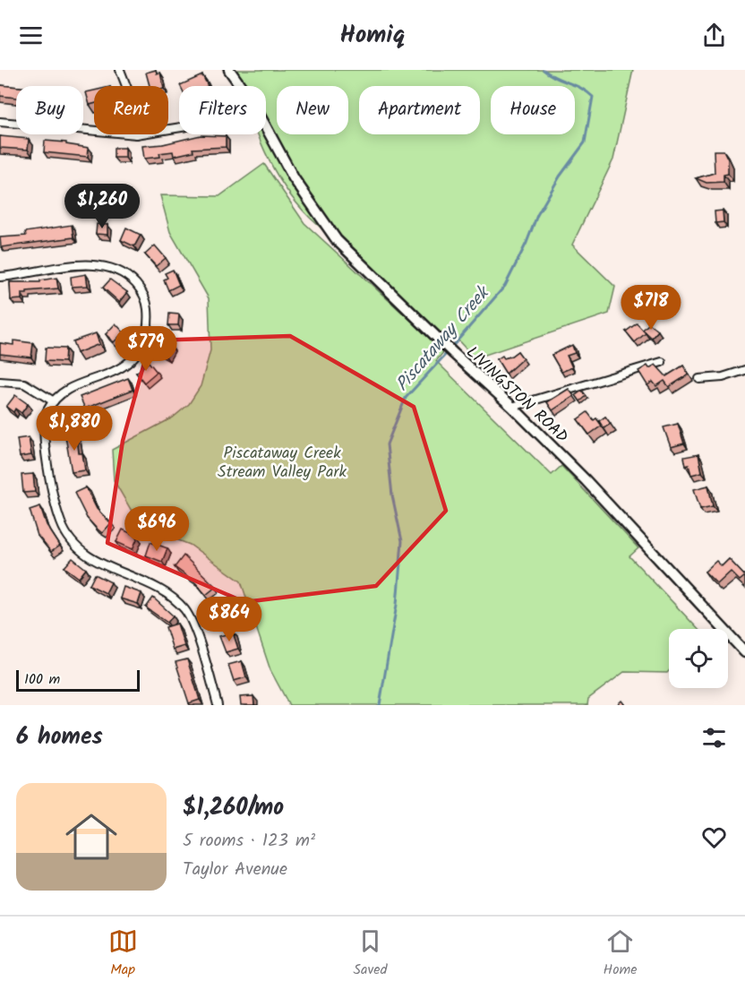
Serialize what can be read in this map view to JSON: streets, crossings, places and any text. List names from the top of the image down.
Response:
{
  "streets": {
    "main road": ["LIVINGSTON ROAD"]
  },
  "water": ["Piscataway Creek"],
  "parks": ["Piscataway Creek Stream Valley Park"],
  "scale_bar": "100 m",
  "page": {
    "header": "Homiq",
    "chip": [
      "Buy",
      "Rent",
      "Filters",
      "New",
      "Apartment",
      "House"
    ],
    "price": [
      "$1,260",
      "$718",
      "$779",
      "$1,880",
      "$696",
      "$864"
    ],
    "scale": "100 m",
    "heading": "6 homes",
    "list": [
      {
        "name": "$1,260/mo",
        "note": "5 rooms · 123 m² · Taylor Avenue"
      }
    ],
    "tabs": ["Map", "Saved", "Home"]
  }
}
